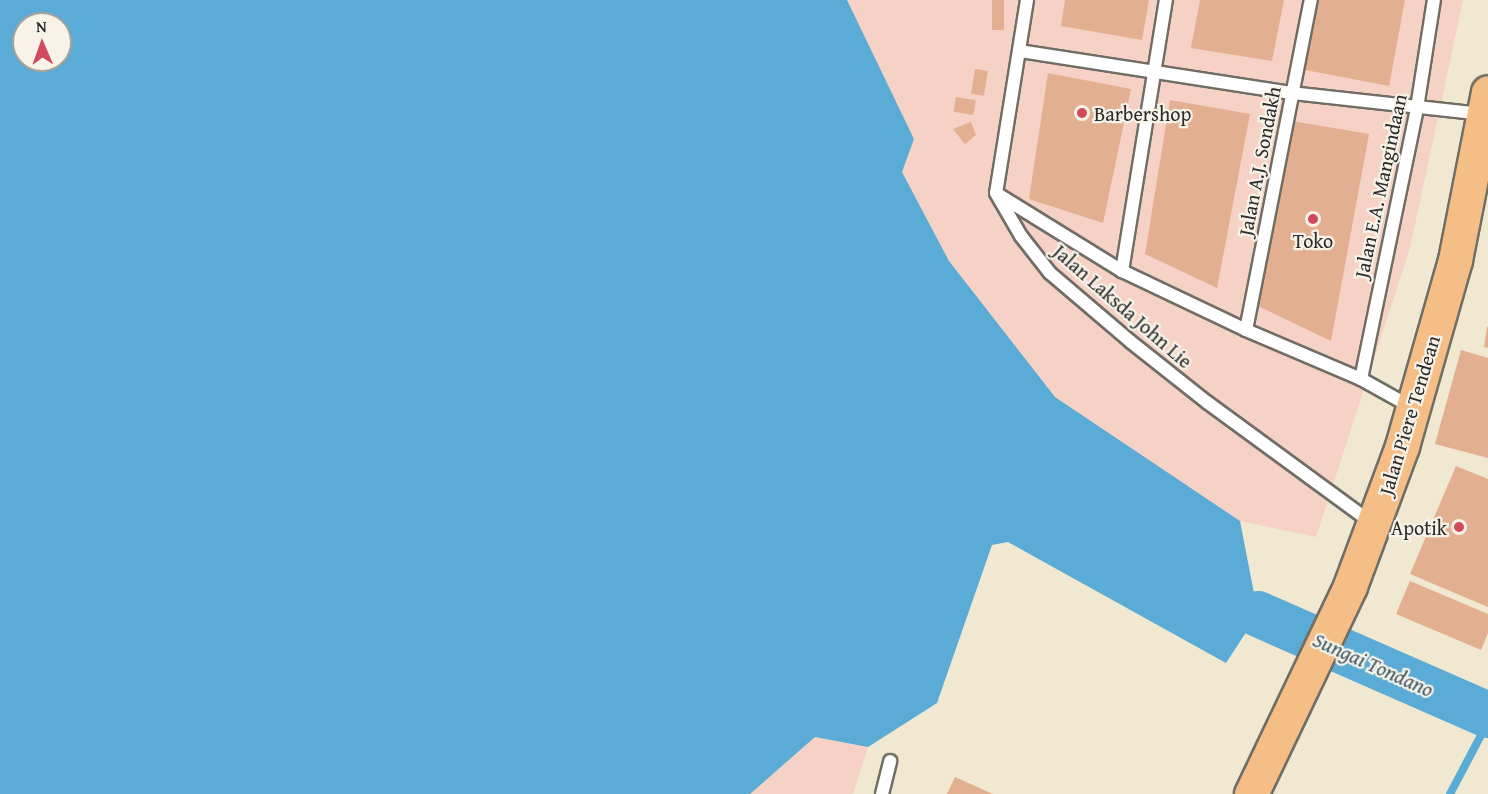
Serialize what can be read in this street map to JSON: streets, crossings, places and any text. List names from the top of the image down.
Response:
{
  "streets": {
    "highway": ["Jalan Piere Tendean"],
    "lane": ["Jalan A.J. Sondakh", "Jalan E.A. Mangindaan", "Jalan Laksda John Lie"]
  },
  "crossings": [
    ["Jalan Laksda John Lie", "Jalan Piere Tendean"]
  ],
  "water": ["Sungai Tondano"],
  "places": ["Barbershop", "Toko", "Apotik"],
  "north": "top"
}
